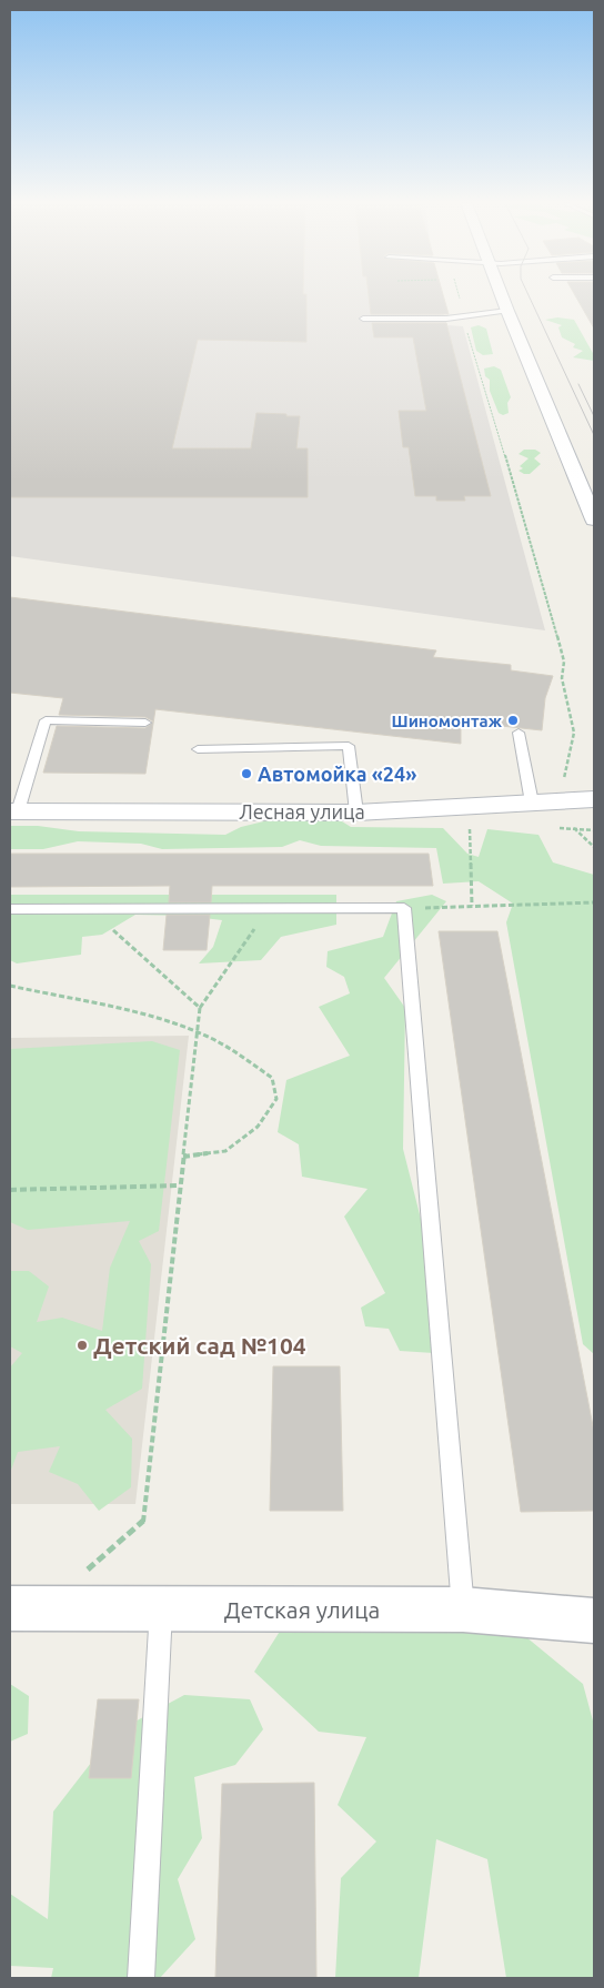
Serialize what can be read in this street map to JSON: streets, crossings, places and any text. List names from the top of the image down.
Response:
{
  "streets": {
    "main road": ["Лесная улица"],
    "street": ["Детская улица"]
  },
  "places": ["Шиномонтаж", "Автомойка «24»", "Детский сад №104"]
}
